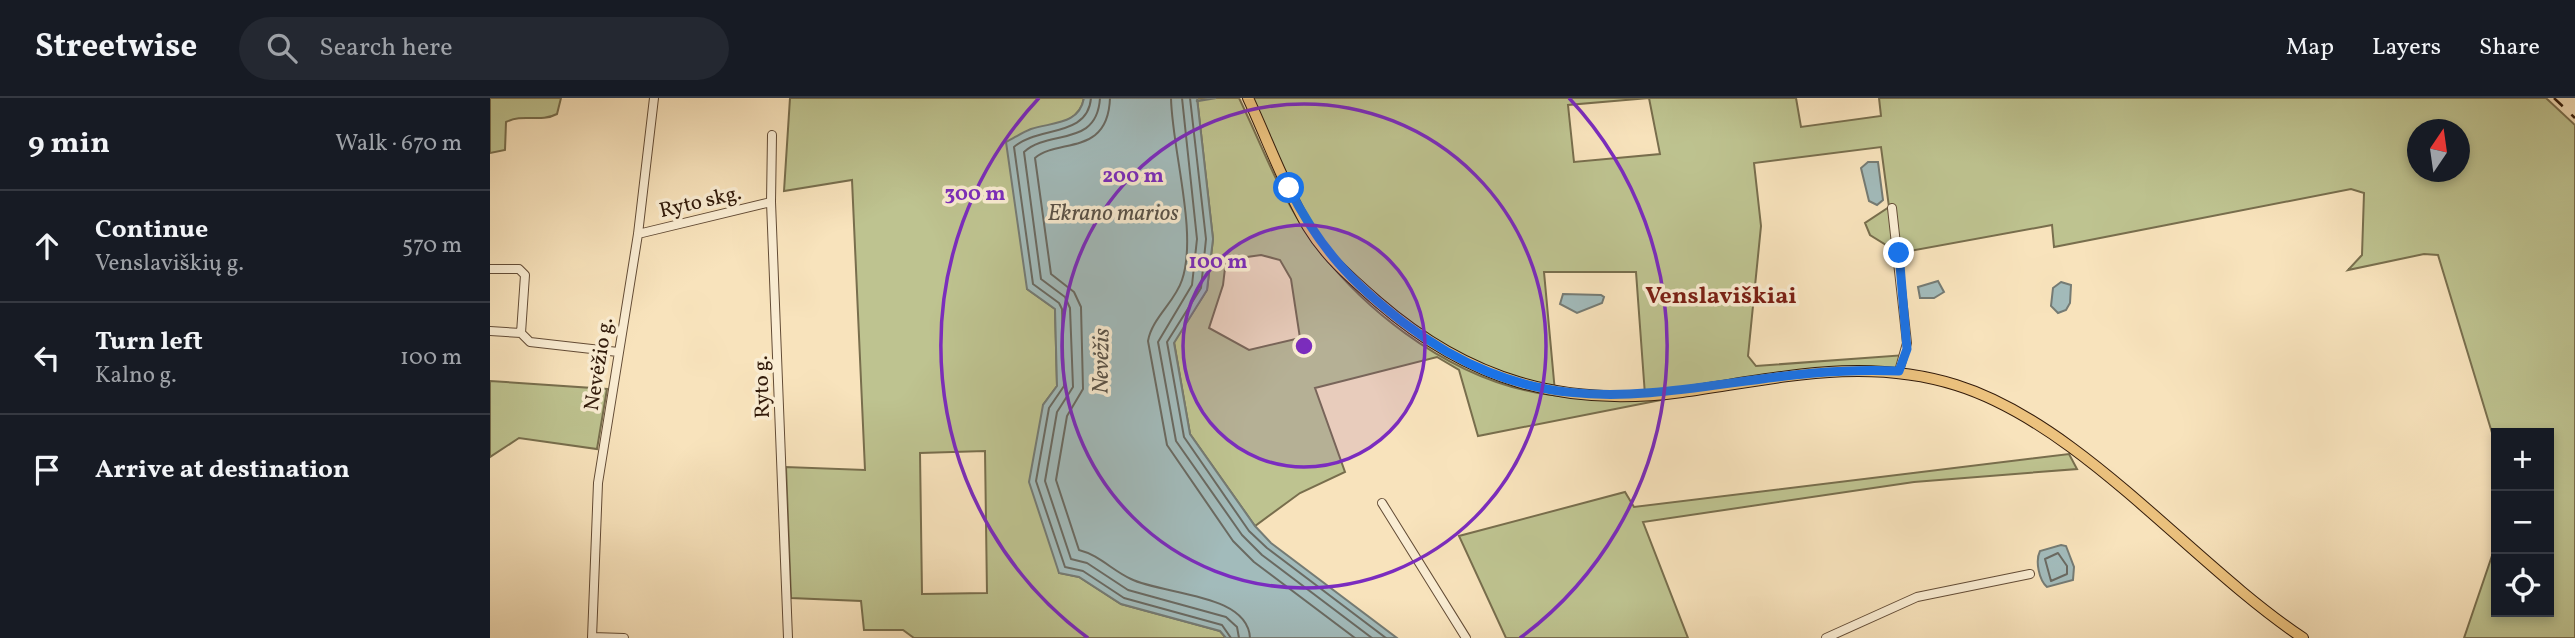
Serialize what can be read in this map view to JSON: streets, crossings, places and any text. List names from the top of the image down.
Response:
{
  "streets": {
    "street": ["Ryto skg.", "Nevėžio g.", "Ryto g."]
  },
  "crossings": [
    ["Ryto skg.", "Nevėžio g."],
    ["Ryto skg.", "Ryto g."]
  ],
  "districts": ["Venslaviškiai"],
  "water": ["Ekrano marios", "Nevėžis"],
  "north": "top",
  "page": {
    "header": "Streetwise",
    "search": "Search here",
    "nav": ["Map", "Layers", "Share"],
    "heading": ["9 min", "Walk · 670 m"],
    "list": [
      ["Continue", "Venslaviškių g.", "570 m"],
      ["Turn left", "Kalno g.", "100 m"],
      "Arrive at destination"
    ],
    "map_buttons": ["+", "−"]
  },
  "rings": ["200 m", "300 m", "100 m"]
}
